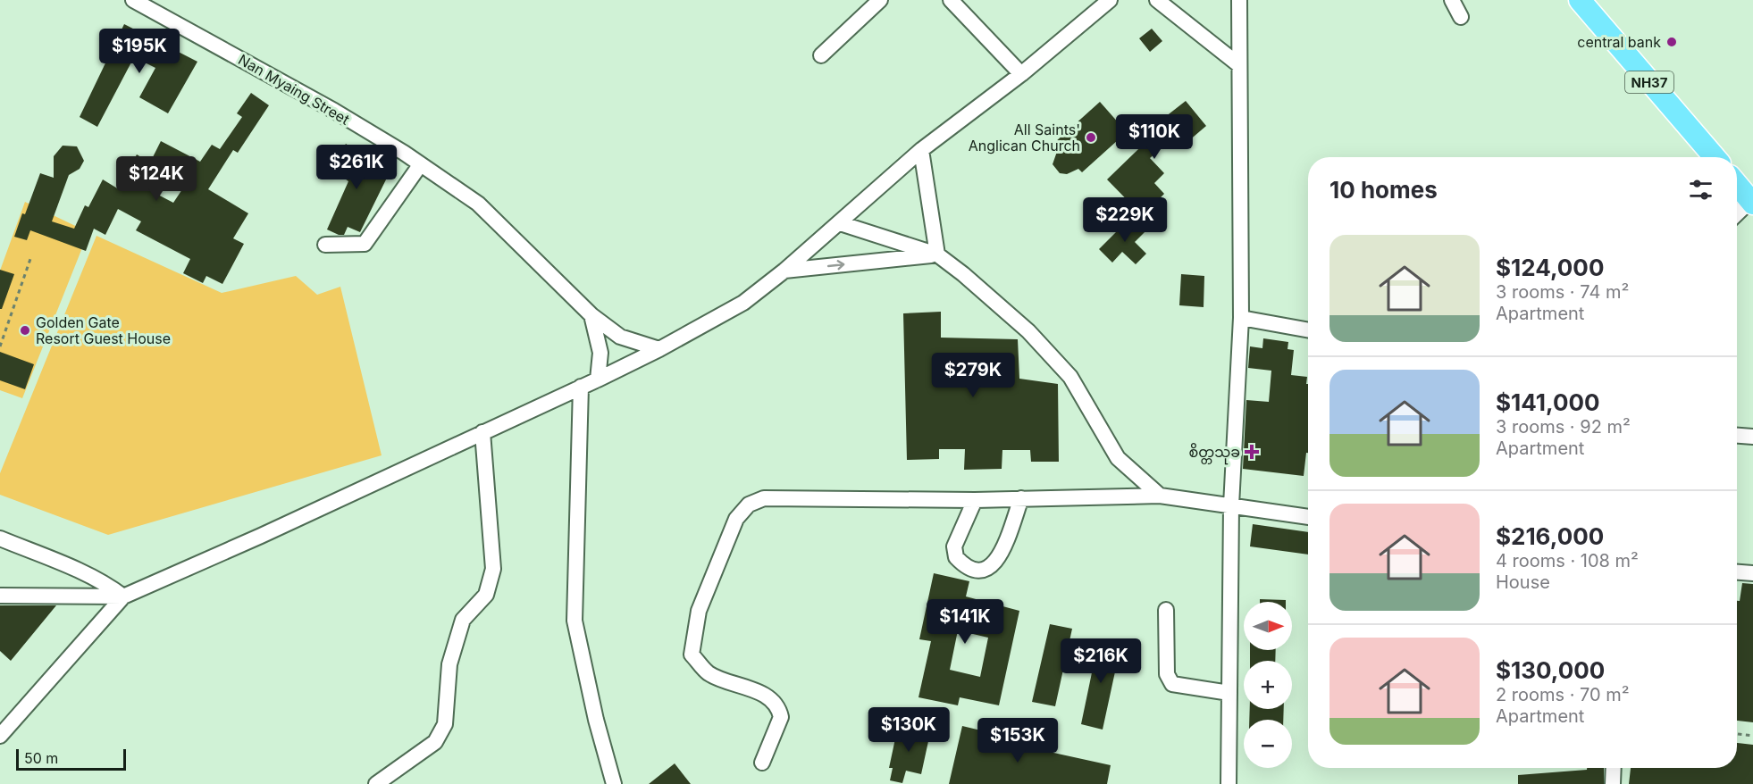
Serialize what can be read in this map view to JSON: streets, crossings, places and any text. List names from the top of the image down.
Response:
{
  "streets": {
    "highway": ["NH37"],
    "street": ["Nan Myaing Street"]
  },
  "places": {
    "other": ["central bank", "All Saints' Anglican Church", "Golden Gate Resort Guest House"],
    "health": ["စိတ္တသုခ"]
  },
  "scale_bar": "50 m",
  "north": "right",
  "page": {
    "price": [
      "$195K",
      "$110K",
      "$261K",
      "$124K",
      "$229K",
      "$279K",
      "$141K",
      "$216K",
      "$130K",
      "$153K"
    ],
    "heading": "10 homes",
    "list": [
      {
        "name": "$124,000",
        "note": "3 rooms · 74 m² · Apartment"
      },
      {
        "name": "$141,000",
        "note": "3 rooms · 92 m² · Apartment"
      },
      {
        "name": "$216,000",
        "note": "4 rooms · 108 m² · House"
      },
      {
        "name": "$130,000",
        "note": "2 rooms · 70 m² · Apartment"
      }
    ],
    "map_buttons": ["+", "−"],
    "scale": "50 m"
  }
}
